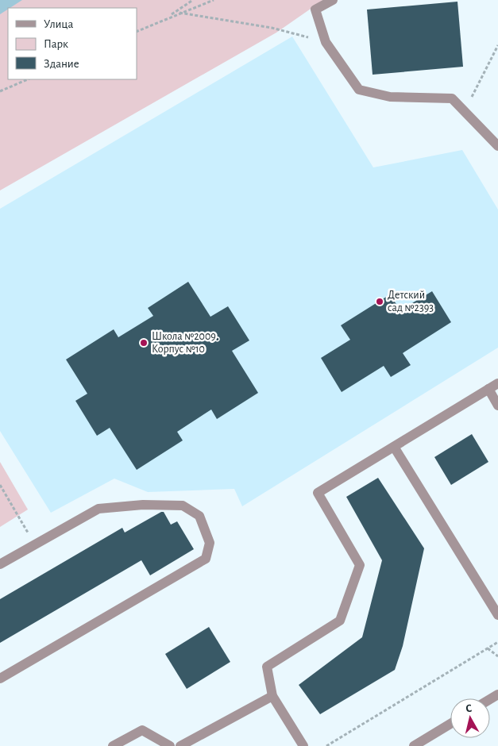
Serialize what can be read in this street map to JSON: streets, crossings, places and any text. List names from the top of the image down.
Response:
{
  "places": ["Детский сад №2393", "Школа №2009. Корпус №10"],
  "legend": ["Улица", "Парк", "Здание"],
  "north": "top"
}
